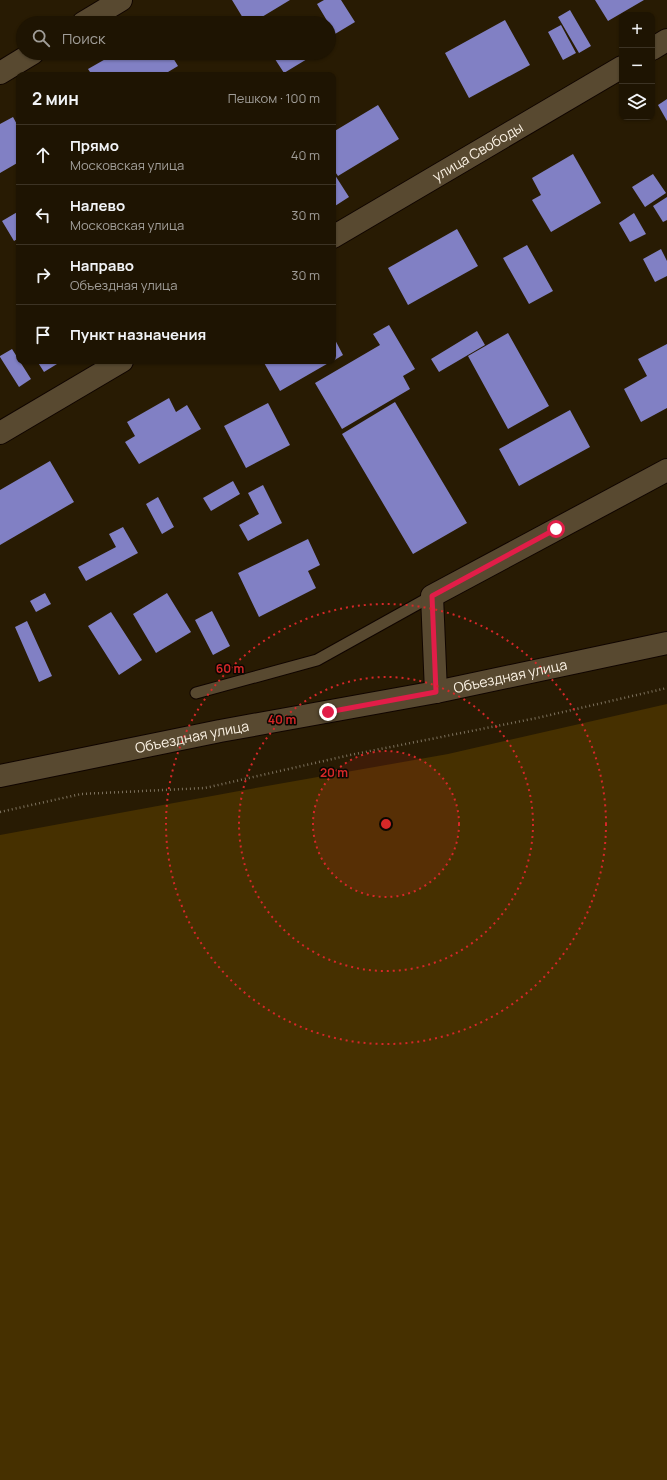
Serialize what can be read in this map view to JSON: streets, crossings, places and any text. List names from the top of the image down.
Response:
{
  "streets": {
    "street": ["улица Свободы", "Объездная улица"]
  },
  "page": {
    "map_buttons": ["+", "−"],
    "search": "Поиск",
    "heading": ["2 мин", "Пешком · 100 m"],
    "list": [
      ["Прямо", "Московская улица", "40 m"],
      ["Налево", "Московская улица", "30 m"],
      ["Направо", "Объездная улица", "30 m"],
      "Пункт назначения"
    ]
  },
  "rings": ["60 m", "40 m", "20 m"]
}
